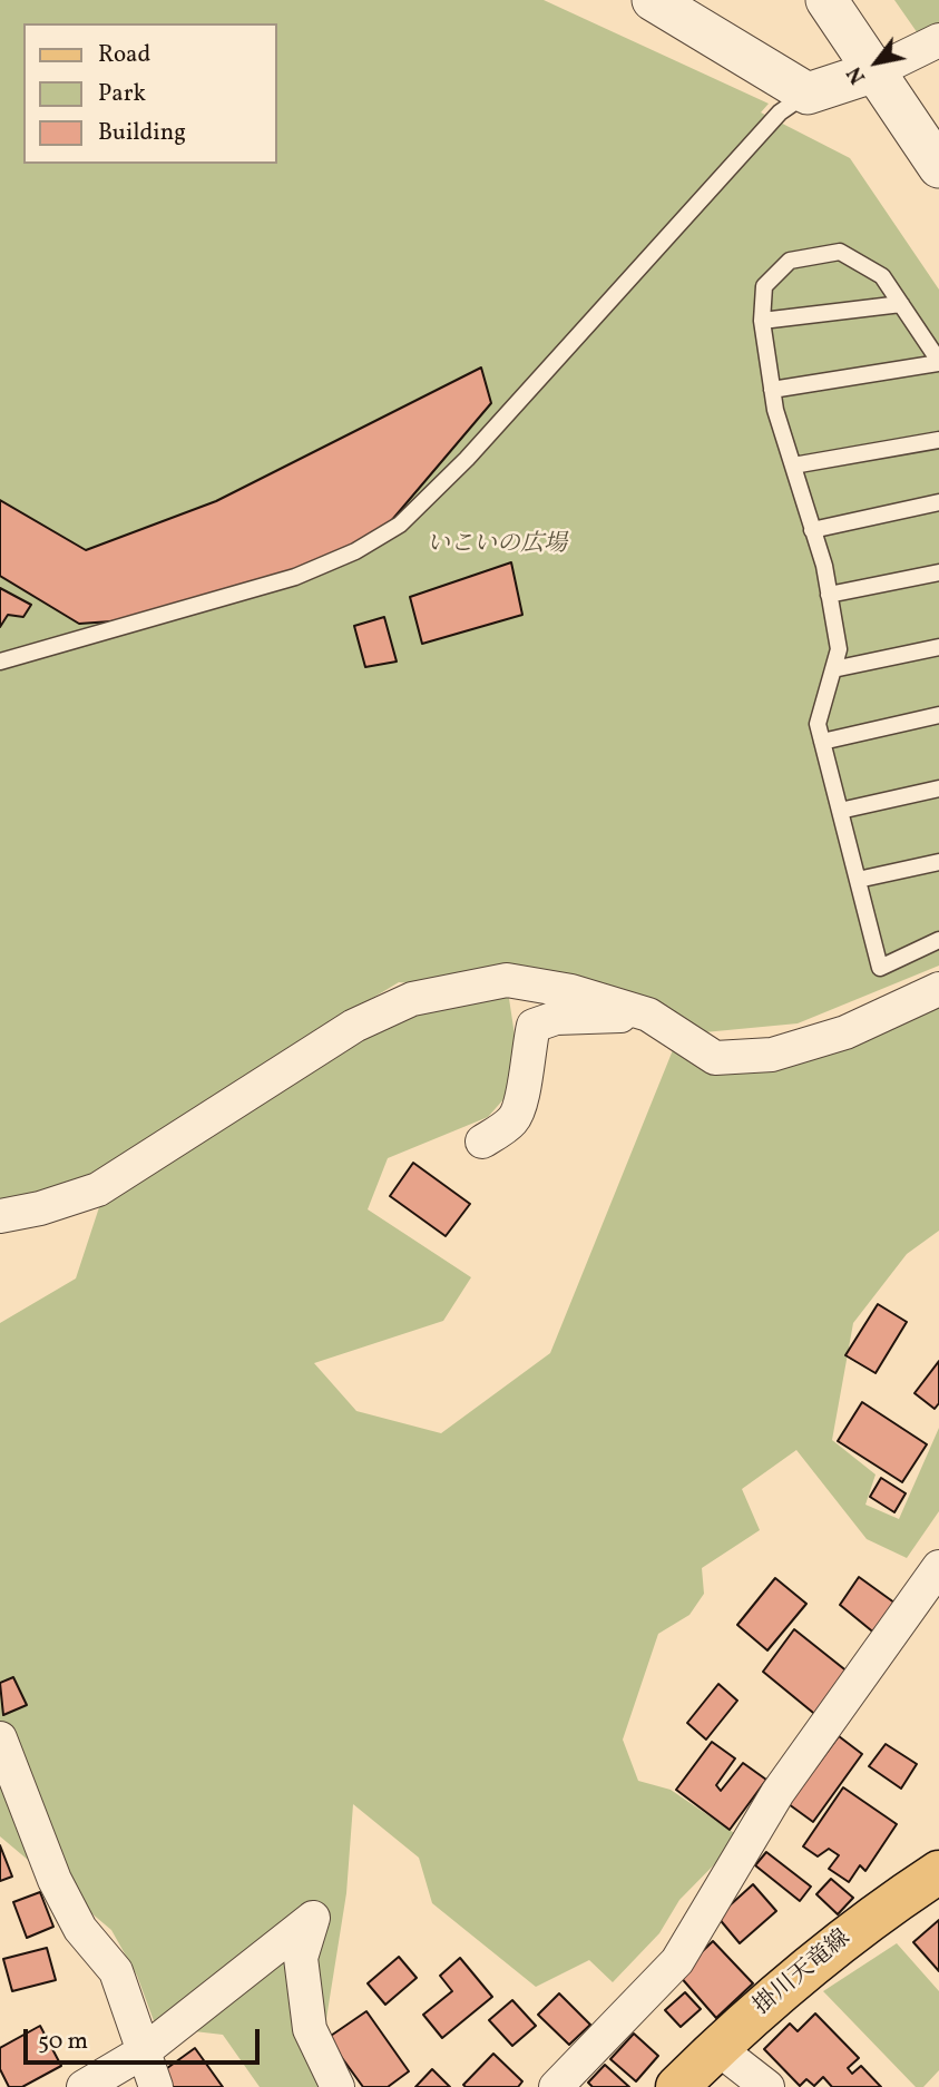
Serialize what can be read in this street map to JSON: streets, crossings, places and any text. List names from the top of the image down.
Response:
{
  "streets": {
    "main road": ["掛川天竜線"]
  },
  "parks": ["いこいの広場"],
  "legend": ["Road", "Park", "Building"],
  "scale_bar": "50 m",
  "north": "bottom left"
}
